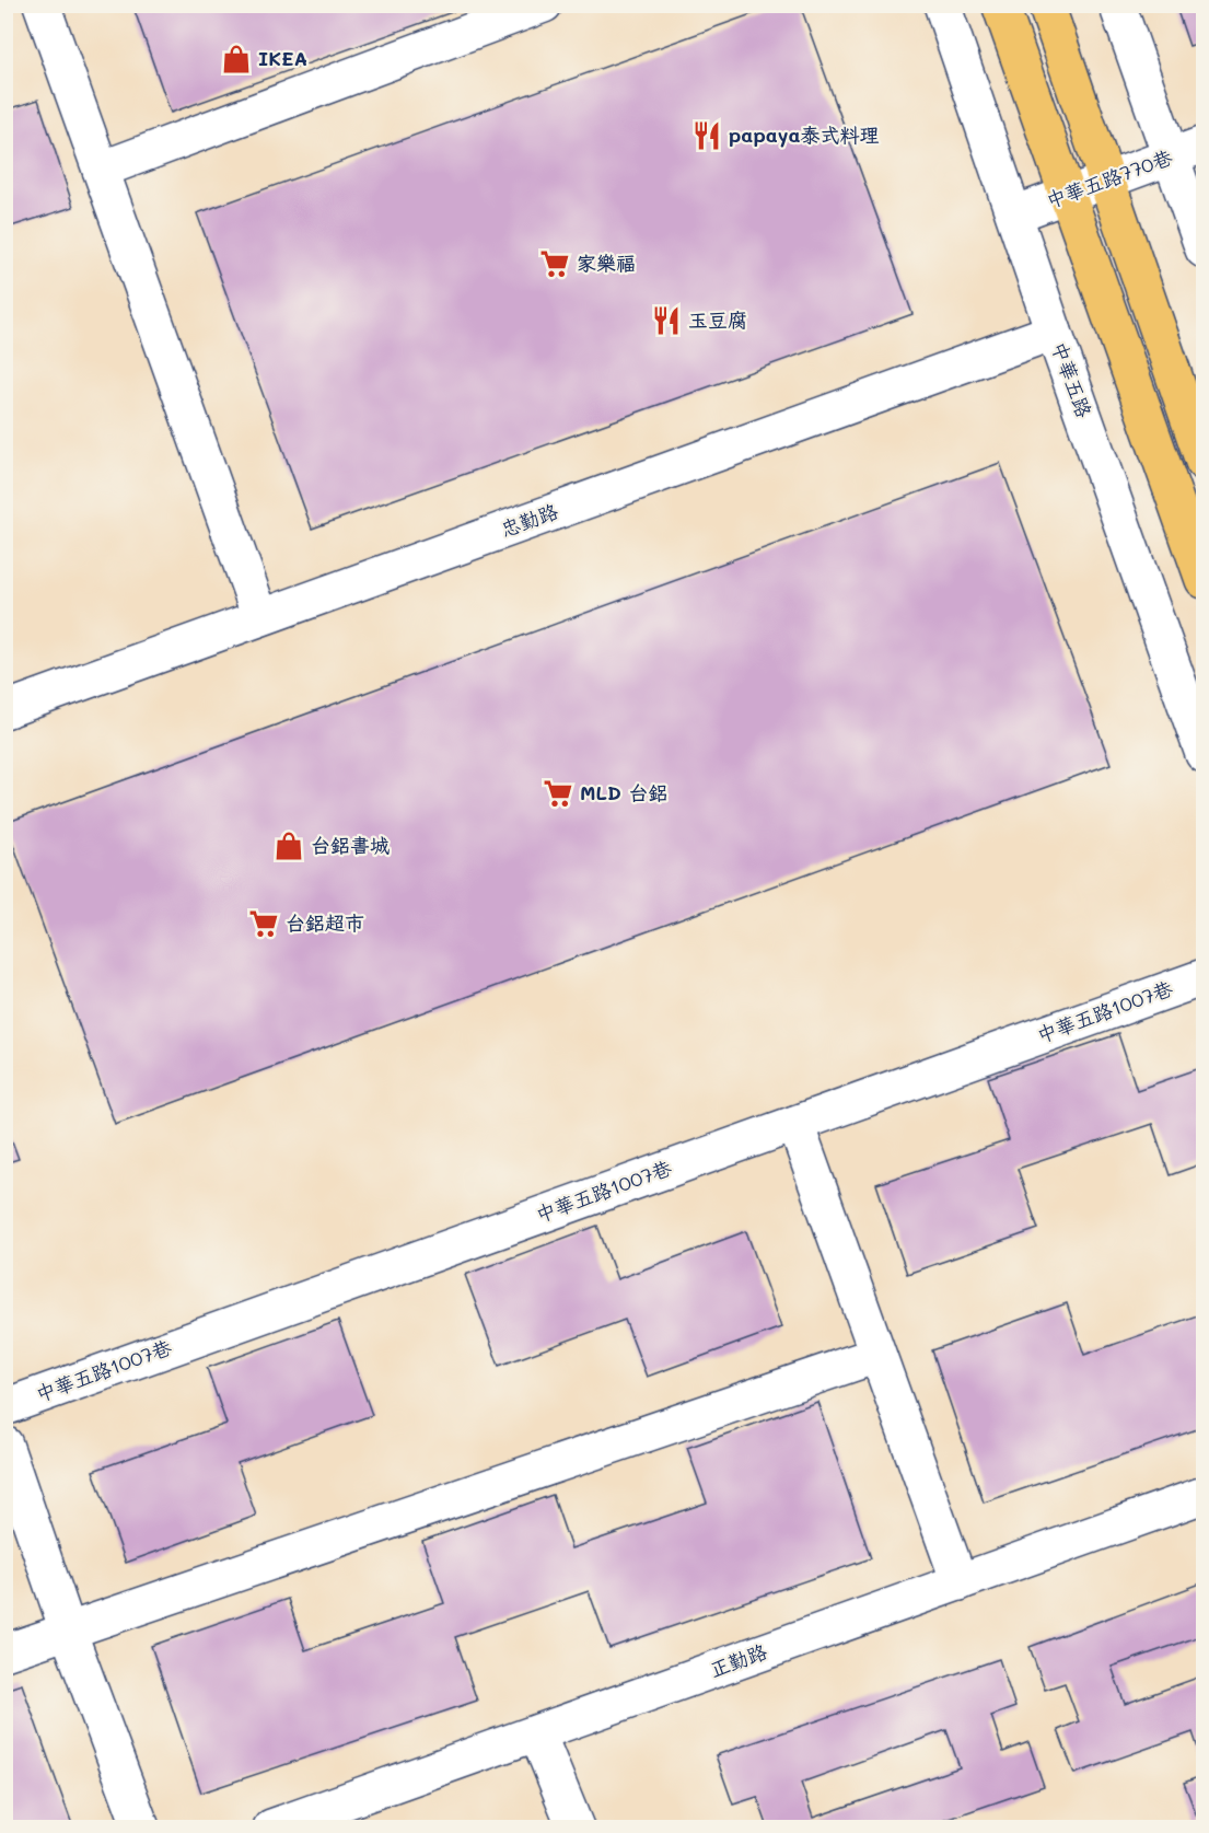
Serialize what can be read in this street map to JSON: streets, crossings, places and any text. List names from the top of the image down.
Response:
{
  "streets": {
    "street": [
      "中華五路770巷",
      "中華五路",
      "忠勤路",
      "中華五路1007巷",
      "正勤路"
    ]
  },
  "crossings": [
    ["中華五路770巷", "中華五路"],
    ["中華五路", "忠勤路"]
  ],
  "places": {
    "shop": ["IKEA", "台鋁書城"],
    "restaurant": ["papaya泰式料理", "玉豆腐"],
    "supermarket": ["家樂福", "MLD 台鋁", "台鋁超市"]
  }
}
